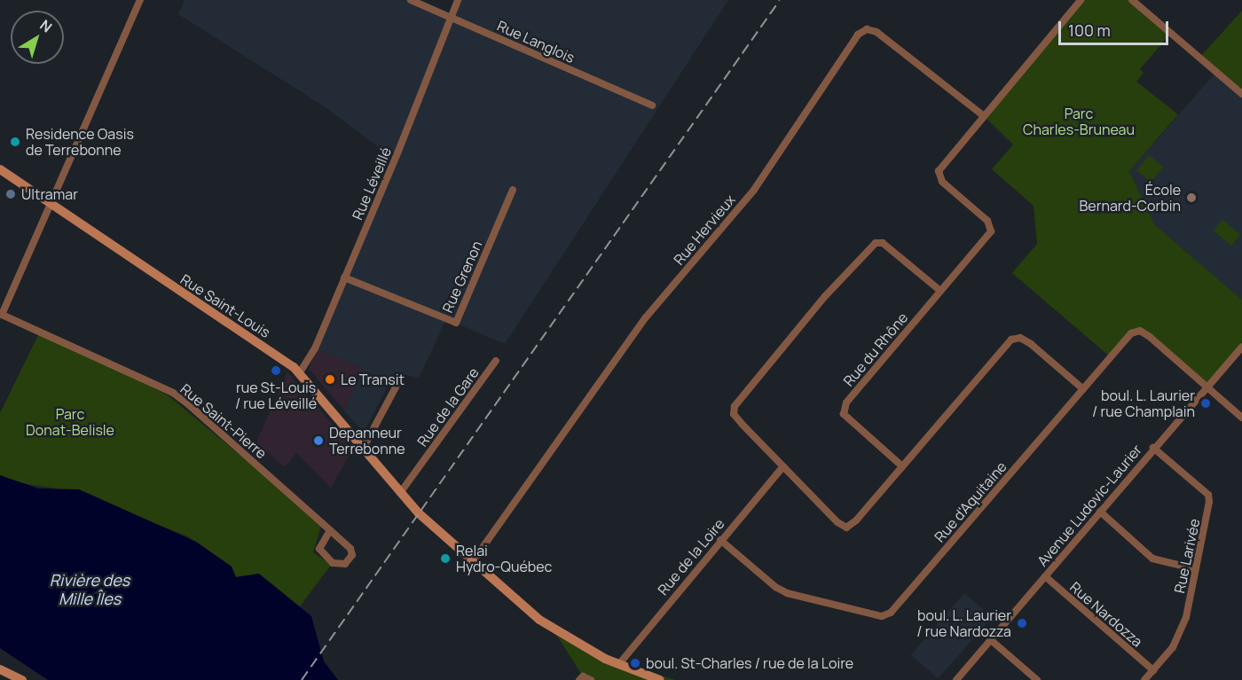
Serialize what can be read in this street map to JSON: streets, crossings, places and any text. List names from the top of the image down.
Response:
{
  "streets": {
    "main road": ["Rue Saint-Louis"],
    "street": [
      "Rue Langlois",
      "Rue Léveillé",
      "Rue Hervieux",
      "Rue Grenon",
      "Rue du Rhône",
      "Rue de la Gare",
      "Rue Saint-Pierre",
      "Rue d'Aquitaine",
      "Avenue Ludovic-Laurier",
      "Rue Larivée",
      "Rue de la Loire",
      "Rue Nardozza"
    ]
  },
  "crossings": [
    ["Rue Langlois", "Rue Léveillé"],
    ["Rue Léveillé", "Rue Grenon"],
    ["Rue Léveillé", "Rue Saint-Louis"],
    ["Rue Hervieux", "Rue Saint-Louis"],
    ["Rue Saint-Louis", "Rue de la Gare"],
    ["Rue Saint-Louis", "Rue de la Loire"],
    ["Rue d'Aquitaine", "Avenue Ludovic-Laurier"],
    ["Rue d'Aquitaine", "Rue de la Loire"],
    ["Avenue Ludovic-Laurier", "Rue Larivée"],
    ["Avenue Ludovic-Laurier", "Rue Nardozza"],
    ["Rue Larivée", "Rue Nardozza"]
  ],
  "water": ["Rivière des Mille Îles"],
  "parks": ["Parc Charles-Bruneau", "Parc Donat-Belisle"],
  "places": [
    "Residence Oasis de Terrebonne",
    "Ultramar",
    "École Bernard-Corbin",
    "rue St-Louis / rue Léveillé",
    "Le Transit",
    "boul. L. Laurier / rue Champlain",
    "Depanneur Terrebonne",
    "Relai Hydro-Québec",
    "boul. L. Laurier / rue Nardozza",
    "boul. St-Charles / rue de la Loire"
  ],
  "scale_bar": "100 m",
  "north": "top right"
}
